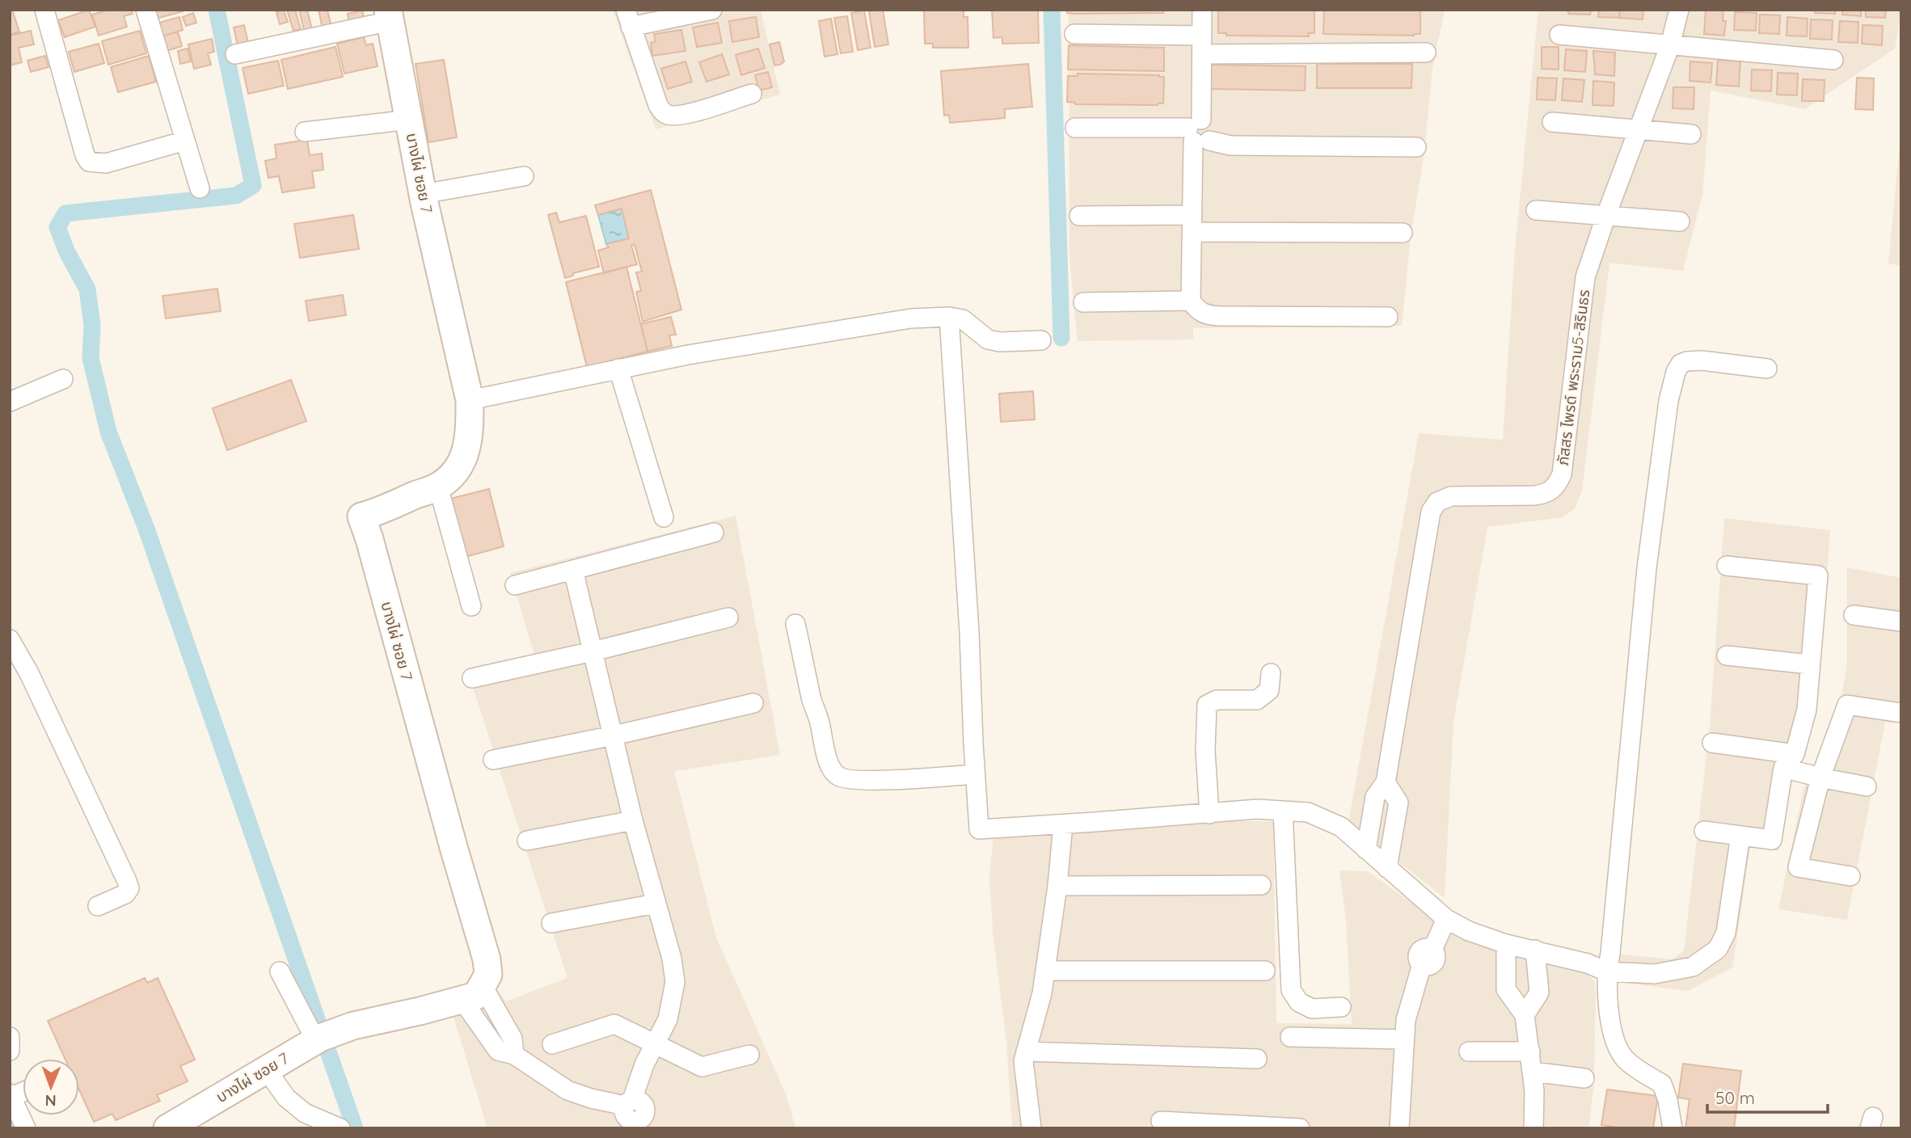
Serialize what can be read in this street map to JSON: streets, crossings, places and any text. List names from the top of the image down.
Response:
{
  "streets": {
    "street": ["บางไผ่ ซอย 7", "ภัสสร ไพรด์ พระราม5-สิรินธร"]
  },
  "scale_bar": "50 m",
  "north": "bottom"
}
